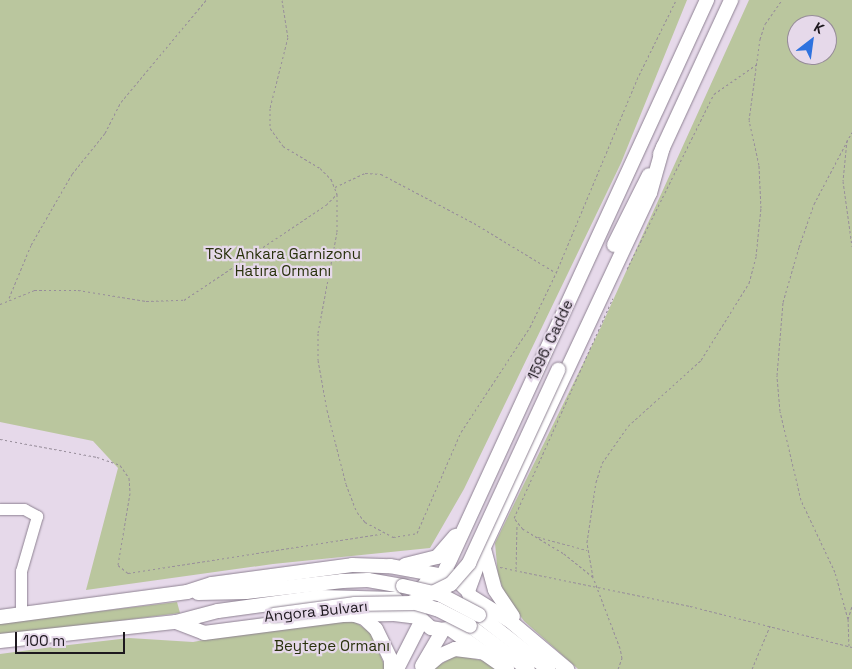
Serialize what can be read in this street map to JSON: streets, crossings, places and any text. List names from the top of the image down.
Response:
{
  "streets": {
    "main road": ["1596. Cadde", "Angora Bulvarı"]
  },
  "crossings": [
    ["1596. Cadde", "Angora Bulvarı"]
  ],
  "parks": ["TSK Ankara Garnizonu Hatıra Ormanı", "Beytepe Ormanı"],
  "scale_bar": "100 m",
  "north": "top right"
}
